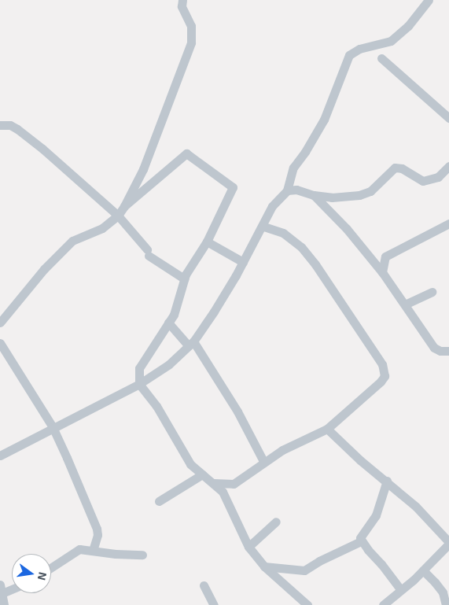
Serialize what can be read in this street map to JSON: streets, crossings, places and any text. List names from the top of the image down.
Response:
{
  "north": "right"
}
